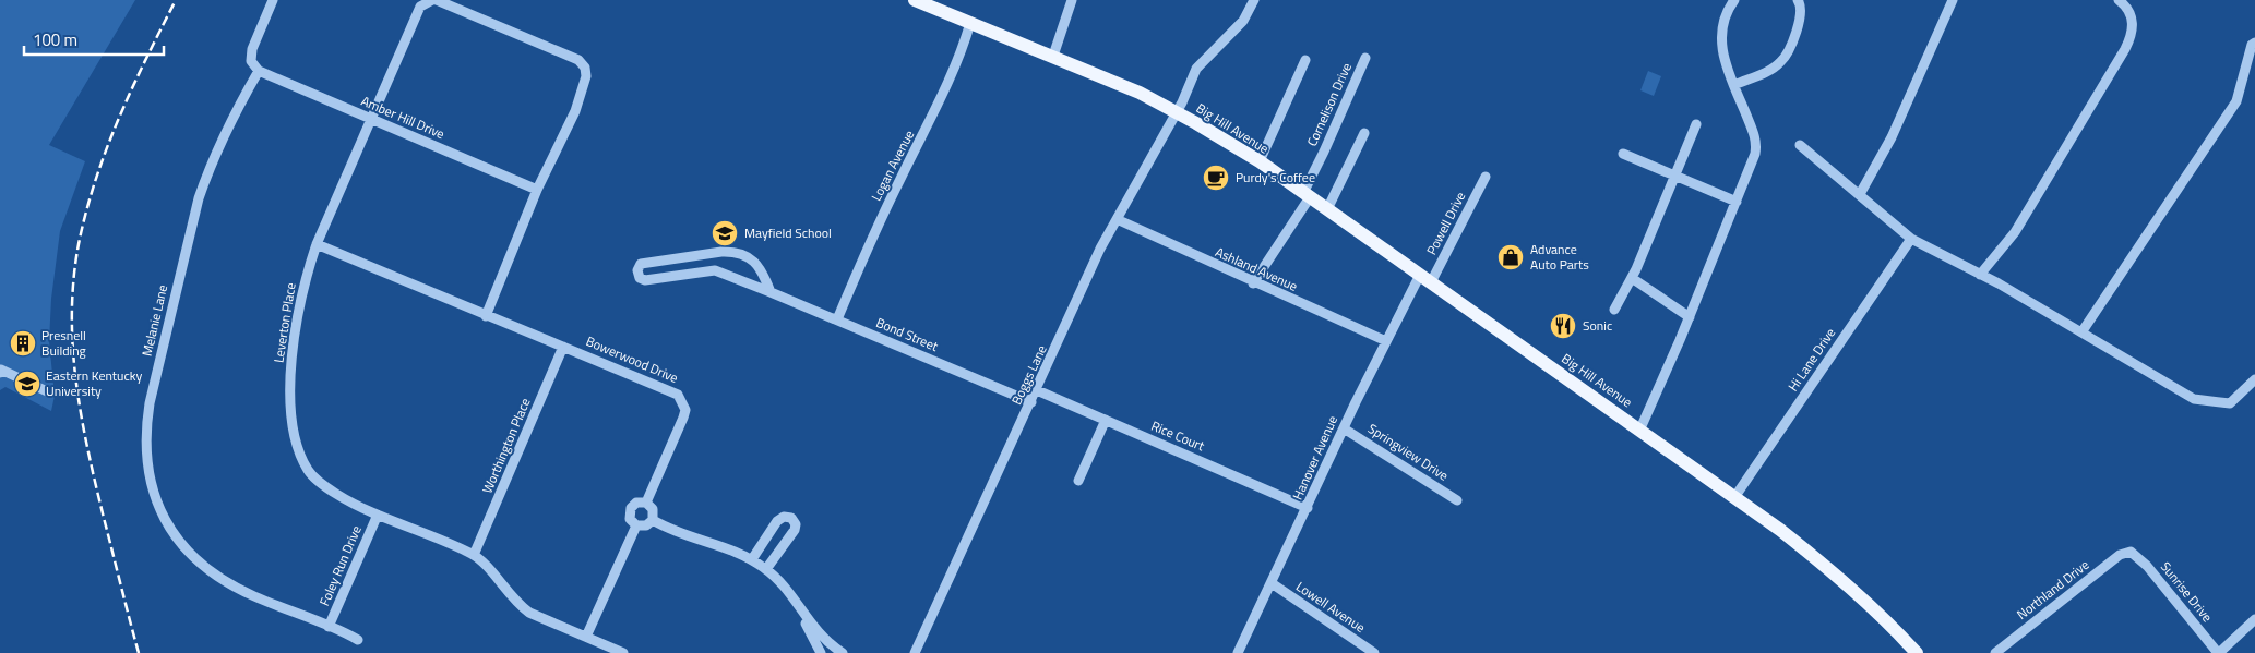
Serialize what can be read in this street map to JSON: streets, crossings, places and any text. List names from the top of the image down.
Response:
{
  "streets": {
    "main road": ["Big Hill Avenue"],
    "street": [
      "Cornelison Drive",
      "Amber Hill Drive",
      "Logan Avenue",
      "Powell Drive",
      "Ashland Avenue",
      "Melanie Lane",
      "Leverton Place",
      "Bond Street",
      "Bowerwood Drive",
      "Hi Lane Drive",
      "Boggs Lane",
      "Rice Court",
      "Worthington Place",
      "Springview Drive",
      "Hanover Avenue",
      "Foley Run Drive",
      "Northland Drive",
      "Sunrise Drive",
      "Lowell Avenue"
    ]
  },
  "crossings": [
    ["Cornelison Drive", "Big Hill Avenue"],
    ["Cornelison Drive", "Ashland Avenue"],
    ["Amber Hill Drive", "Melanie Lane"],
    ["Amber Hill Drive", "Leverton Place"],
    ["Big Hill Avenue", "Logan Avenue"],
    ["Big Hill Avenue", "Powell Drive"],
    ["Big Hill Avenue", "Hi Lane Drive"],
    ["Big Hill Avenue", "Boggs Lane"],
    ["Big Hill Avenue", "Hanover Avenue"],
    ["Logan Avenue", "Bond Street"],
    ["Powell Drive", "Hanover Avenue"],
    ["Ashland Avenue", "Boggs Lane"],
    ["Ashland Avenue", "Hanover Avenue"],
    ["Melanie Lane", "Foley Run Drive"],
    ["Leverton Place", "Bowerwood Drive"],
    ["Leverton Place", "Worthington Place"],
    ["Leverton Place", "Foley Run Drive"],
    ["Bond Street", "Boggs Lane"],
    ["Bowerwood Drive", "Worthington Place"],
    ["Boggs Lane", "Rice Court"],
    ["Rice Court", "Hanover Avenue"],
    ["Springview Drive", "Hanover Avenue"],
    ["Hanover Avenue", "Lowell Avenue"],
    ["Northland Drive", "Sunrise Drive"]
  ],
  "places": {
    "cafe": ["Purdy's Coffee"],
    "school or university": ["Mayfield School", "Eastern Kentucky University"],
    "shop": ["Advance Auto Parts"],
    "restaurant": ["Sonic"],
    "building": ["Presnell Building"]
  },
  "scale_bar": "100 m"
}
